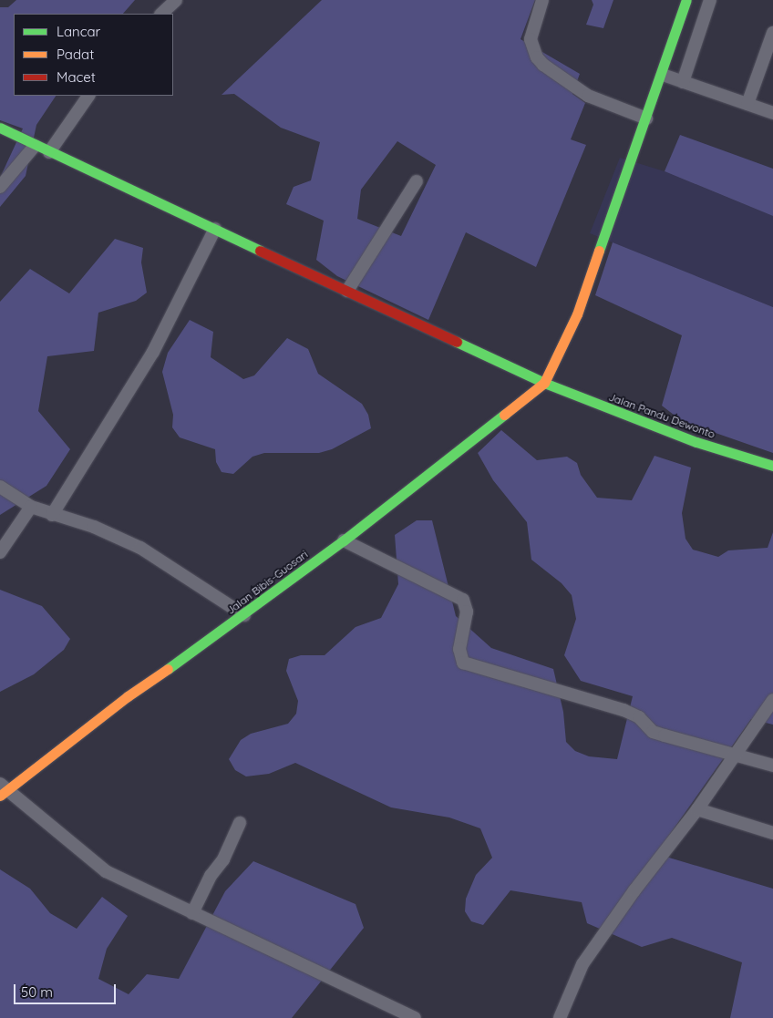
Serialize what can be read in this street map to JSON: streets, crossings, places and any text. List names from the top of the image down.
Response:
{
  "streets": {
    "street": ["Jalan Pandu Dewonto", "Jalan Bibis-Guosari"]
  },
  "crossings": [
    ["Jalan Pandu Dewonto", "Jalan Bibis-Guosari"]
  ],
  "legend": ["Lancar", "Padat", "Macet"],
  "scale_bar": "50 m"
}
